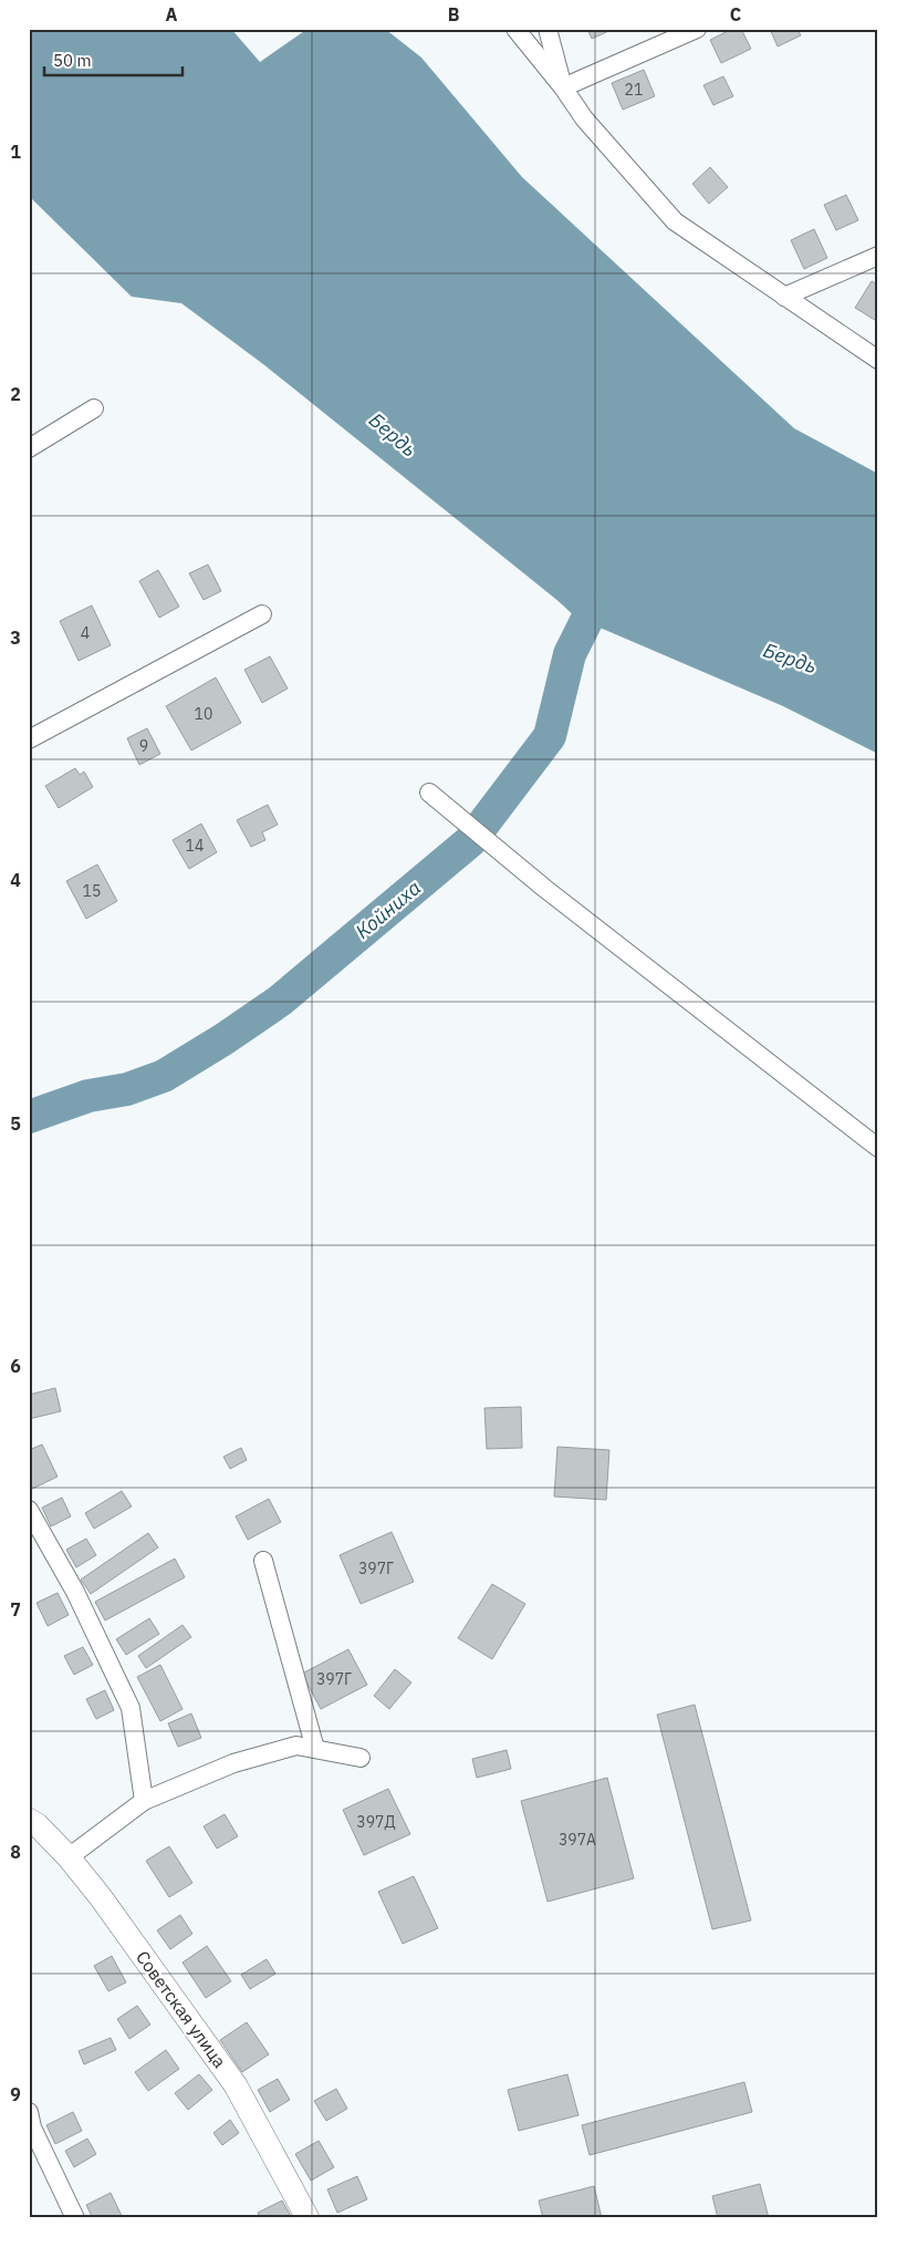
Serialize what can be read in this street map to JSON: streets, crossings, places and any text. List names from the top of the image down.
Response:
{
  "streets": {
    "main road": ["Советская улица"]
  },
  "water": ["Бердь", "Койниха"],
  "house_numbers": [
    "21",
    "4",
    "10",
    "9",
    "14",
    "15",
    "397Г",
    "397Г",
    "397Д",
    "397А"
  ],
  "scale_bar": "50 m",
  "grid": {
    "columns": ["A", "B", "C"],
    "rows": [
      "1",
      "2",
      "3",
      "4",
      "5",
      "6",
      "7",
      "8",
      "9"
    ]
  }
}
